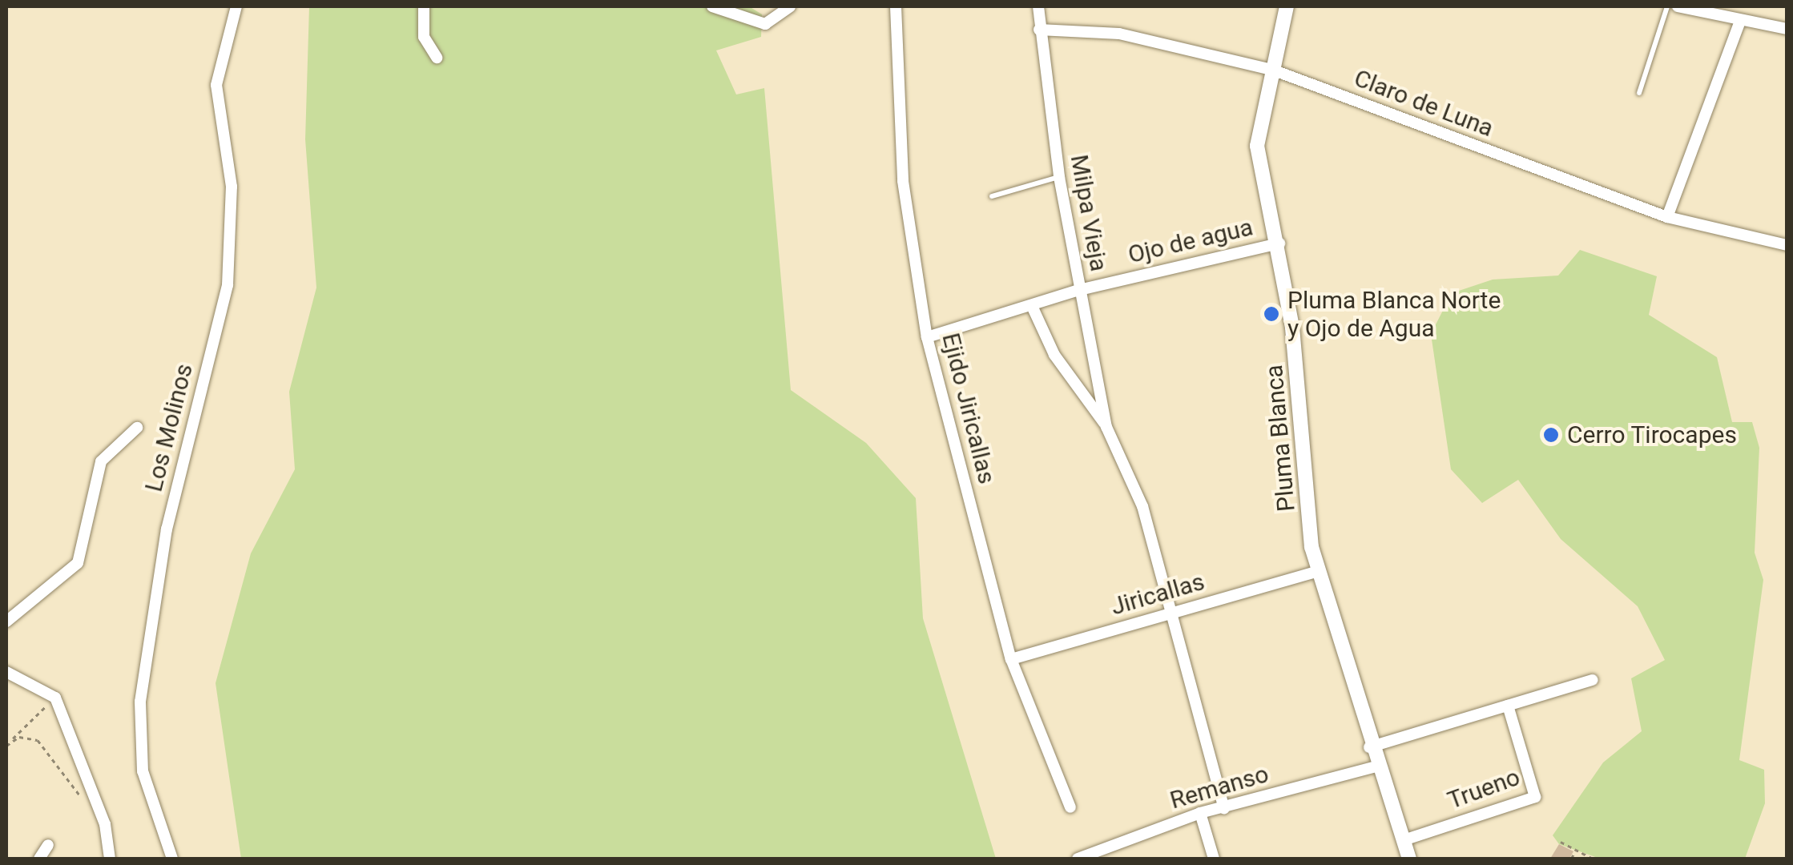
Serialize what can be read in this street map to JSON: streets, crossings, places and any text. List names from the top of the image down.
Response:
{
  "streets": {
    "street": [
      "Claro de Luna",
      "Milpa Vieja",
      "Ojo de agua",
      "Ejido Jiricallas",
      "Los Molinos",
      "Pluma Blanca",
      "Jiricallas",
      "Remanso",
      "Trueno"
    ]
  },
  "crossings": [
    ["Claro de Luna", "Milpa Vieja"],
    ["Claro de Luna", "Pluma Blanca"],
    ["Milpa Vieja", "Ojo de agua"],
    ["Milpa Vieja", "Jiricallas"],
    ["Milpa Vieja", "Remanso"],
    ["Ojo de agua", "Ejido Jiricallas"],
    ["Ojo de agua", "Pluma Blanca"],
    ["Ejido Jiricallas", "Jiricallas"],
    ["Pluma Blanca", "Jiricallas"],
    ["Pluma Blanca", "Remanso"],
    ["Pluma Blanca", "Trueno"]
  ],
  "places": ["Pluma Blanca Norte y Ojo de Agua", "Cerro Tirocapes"]
}
